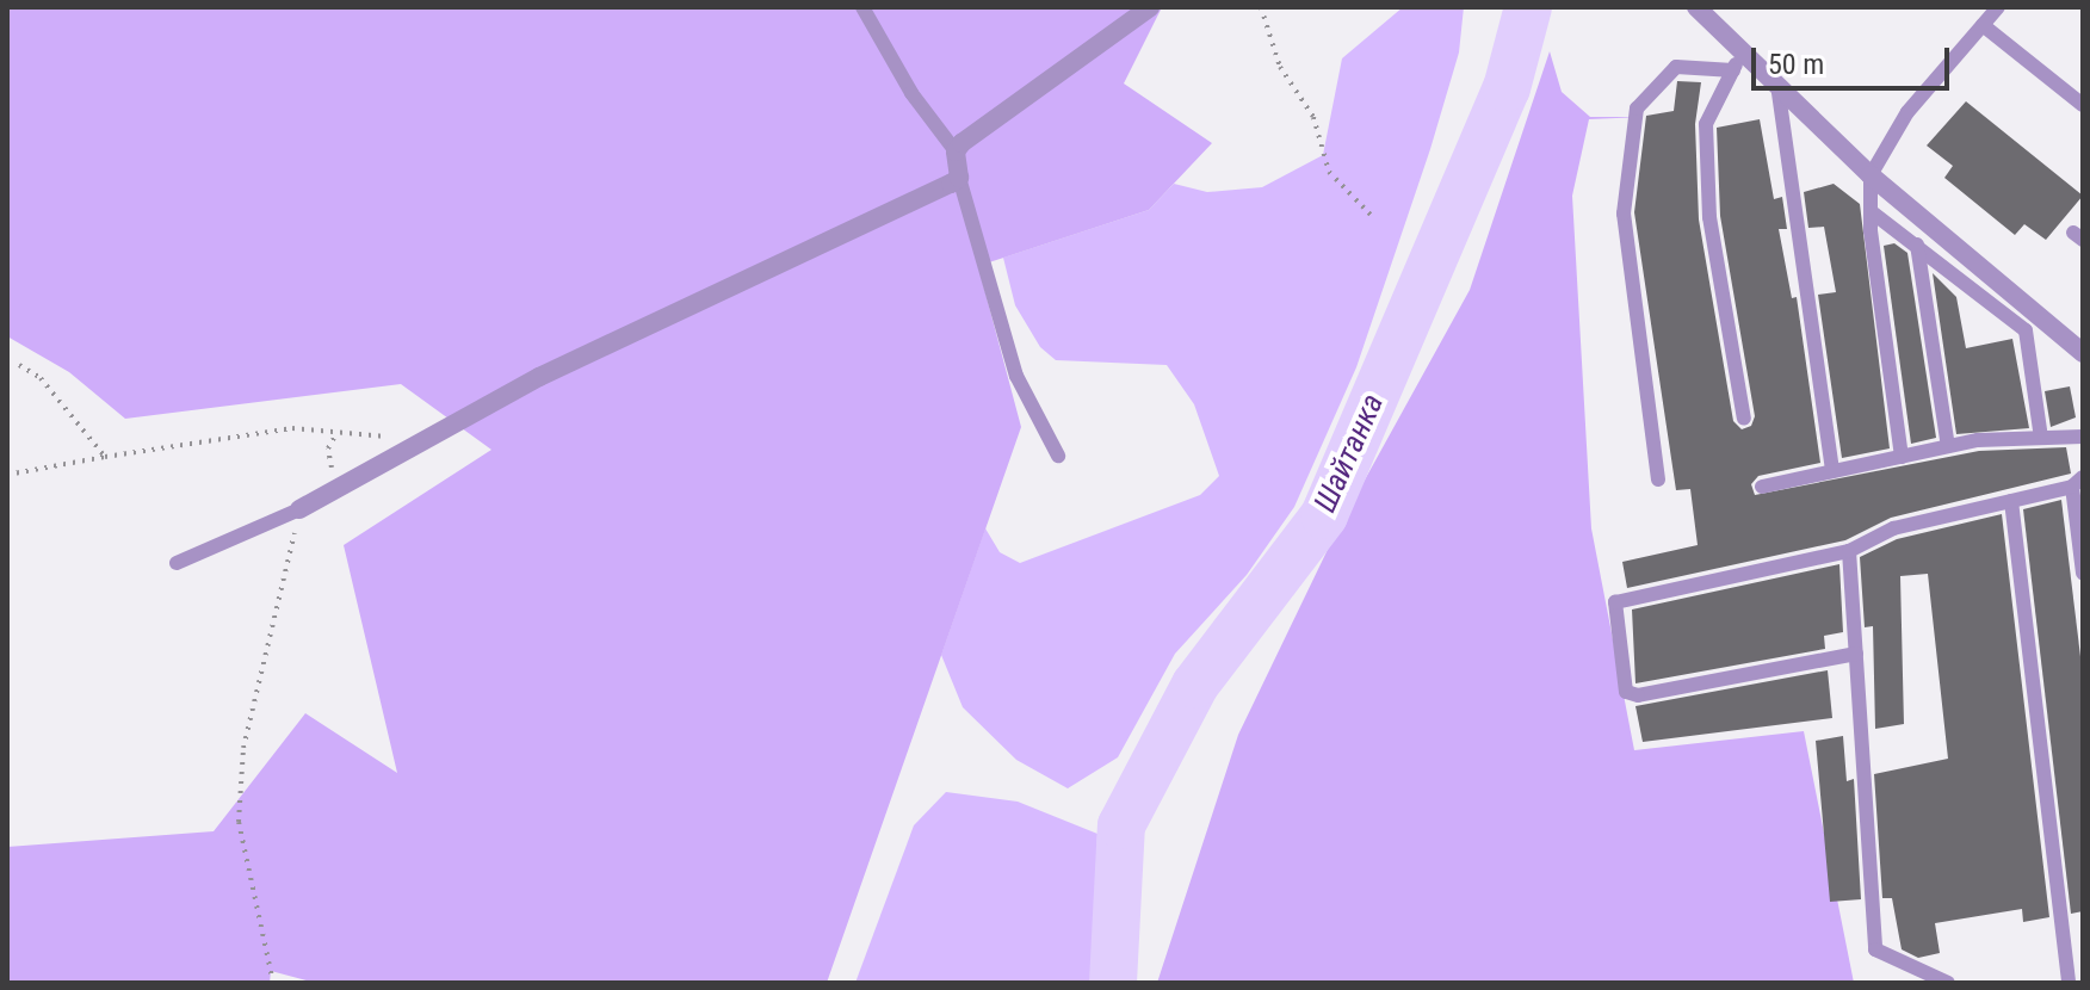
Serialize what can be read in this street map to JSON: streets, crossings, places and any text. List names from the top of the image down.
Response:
{
  "water": ["Шайтанка"],
  "scale_bar": "50 m"
}
